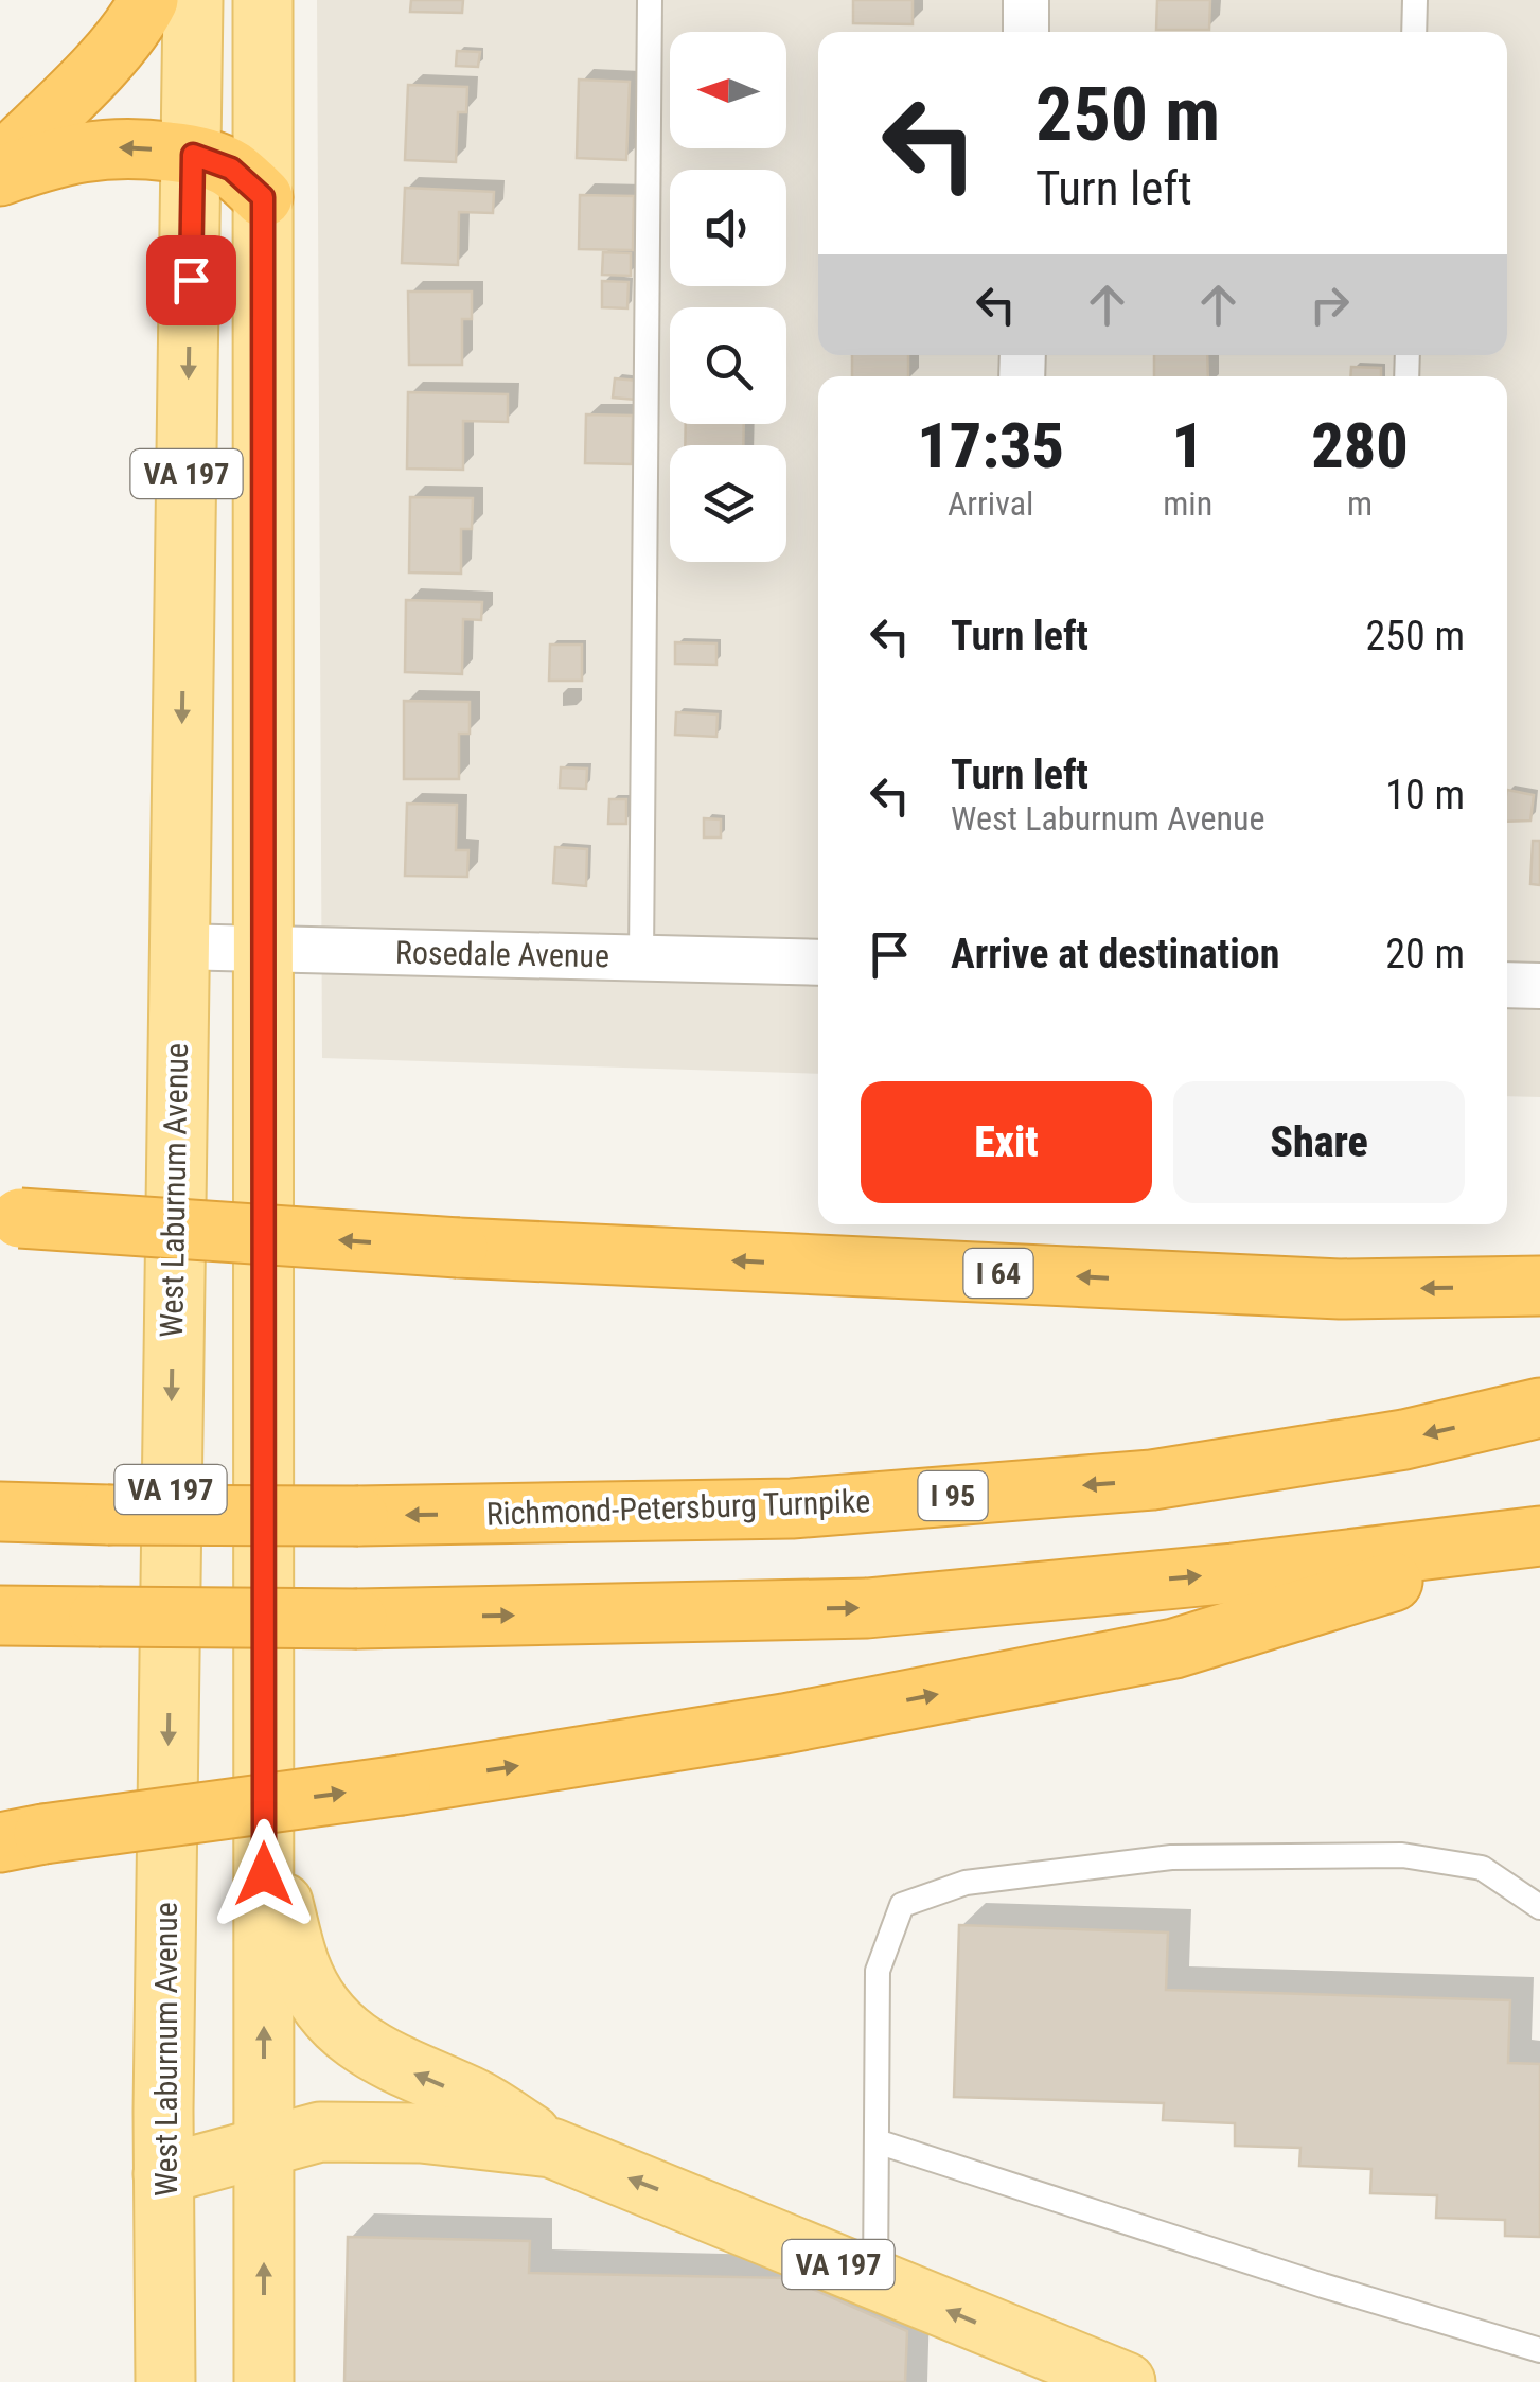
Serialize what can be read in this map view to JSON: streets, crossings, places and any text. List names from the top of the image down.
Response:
{
  "streets": {
    "highway": ["I 64", "I 95", "Richmond-Petersburg Turnpike"],
    "main road": ["VA 197", "West Laburnum Avenue"],
    "street": ["Rosedale Avenue"]
  },
  "crossings": [
    ["VA 197", "Rosedale Avenue"],
    ["Rosedale Avenue", "West Laburnum Avenue"]
  ],
  "north": "left",
  "page": {
    "turn": ["250 m", "Turn left"],
    "eta": [
      "17:35",
      "Arrival",
      "1",
      "min",
      "280",
      "m"
    ],
    "list": [
      {
        "name": "Turn left",
        "value": "250 m"
      },
      {
        "name": "Turn left",
        "note": "West Laburnum Avenue",
        "value": "10 m"
      },
      {
        "name": "Arrive at destination",
        "value": "20 m"
      }
    ],
    "buttons": ["Exit", "Share"]
  }
}
